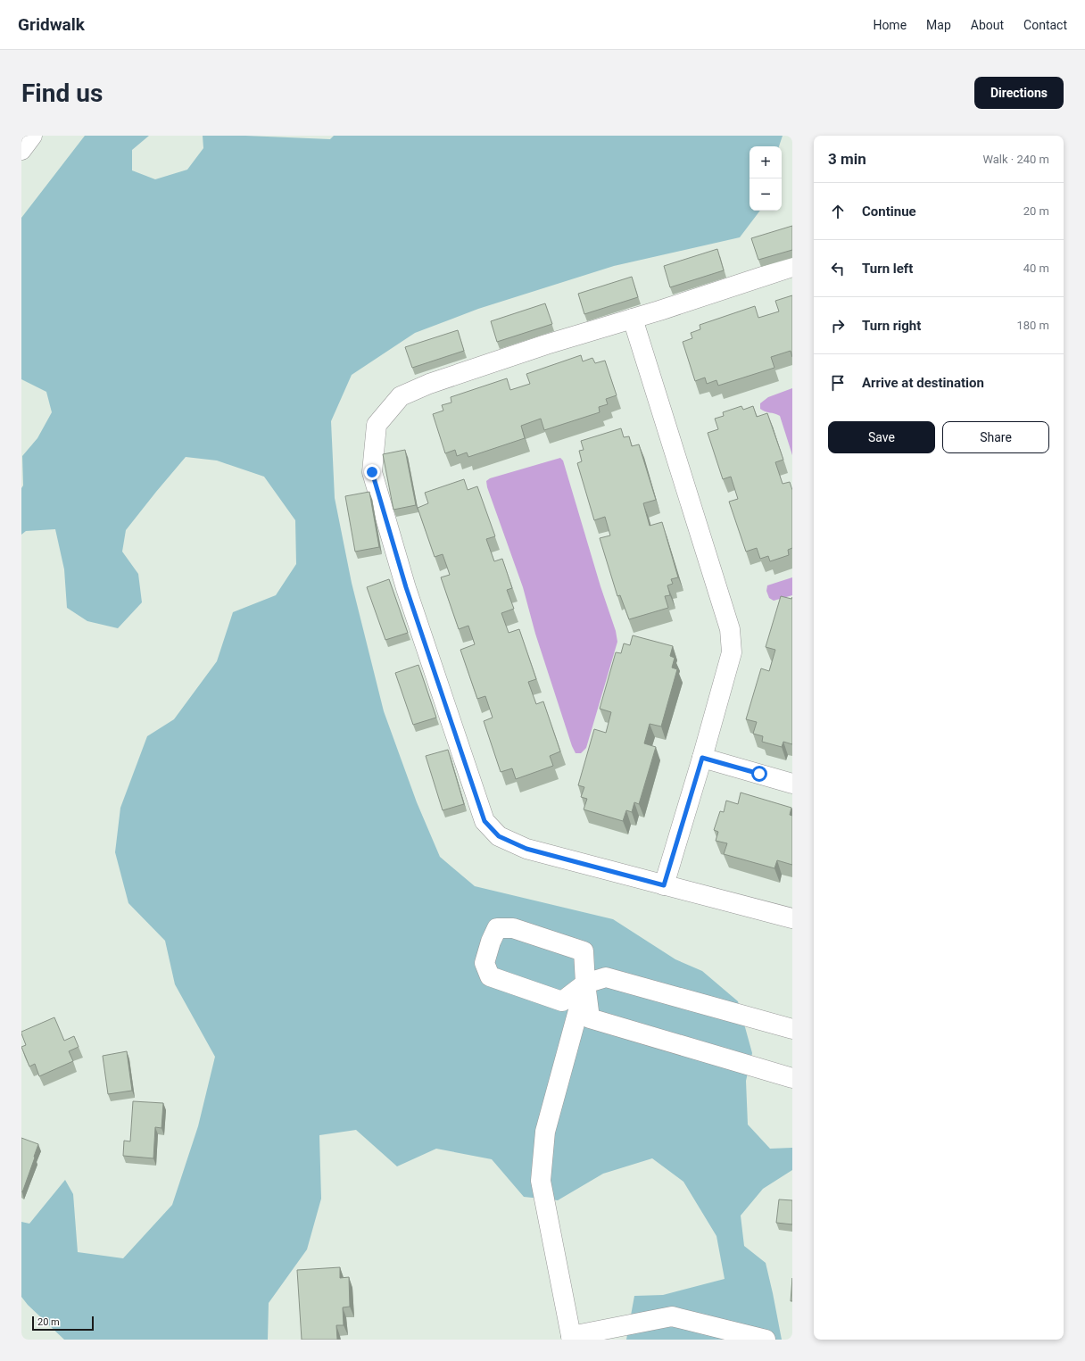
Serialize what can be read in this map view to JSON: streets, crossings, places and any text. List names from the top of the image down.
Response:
{
  "scale_bar": "20 m",
  "page": {
    "header": "Gridwalk",
    "nav": [
      "Home",
      "Map",
      "About",
      "Contact"
    ],
    "buttons": [
      "Directions",
      ["Save", "Share"]
    ],
    "title": "Find us",
    "heading": ["3 min", "Walk · 240 m"],
    "map_buttons": ["+", "−"],
    "list": [
      ["Continue", "20 m"],
      ["Turn left", "40 m"],
      ["Turn right", "180 m"],
      "Arrive at destination"
    ],
    "scale": "20 m"
  }
}
